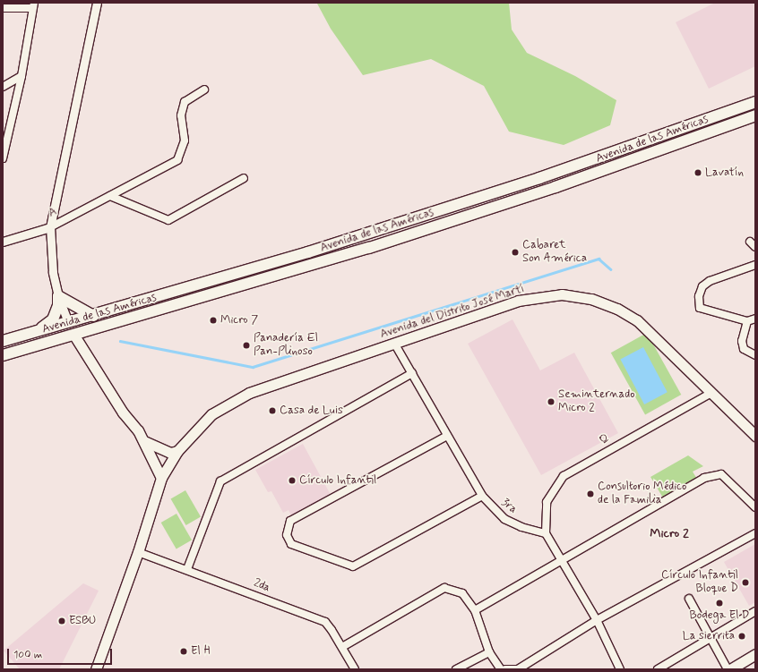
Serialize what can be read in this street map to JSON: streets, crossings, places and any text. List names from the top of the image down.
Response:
{
  "streets": {
    "main road": ["Avenida de las Américas", "Avenida del Distrito José Martí"],
    "street": [
      "A",
      "Q",
      "3ra",
      "2da"
    ]
  },
  "crossings": [
    ["Avenida del Distrito José Martí", "Q"],
    ["Avenida del Distrito José Martí", "3ra"],
    ["Avenida del Distrito José Martí", "2da"],
    ["Q", "3ra"]
  ],
  "districts": ["Micro 2"],
  "places": [
    "Lavatín",
    "Cabaret Son América",
    "Micro 7",
    "Panadería El Pan-Plinoso",
    "Seminternado Micro 2",
    "Casa de Luis",
    "Círculo Infantil",
    "Consultorio Médico de la Familia",
    "Círculo Infantil Bloque D",
    "Bodega El D",
    "ESBU",
    "La sierrita",
    "El H"
  ],
  "scale_bar": "100 m"
}
